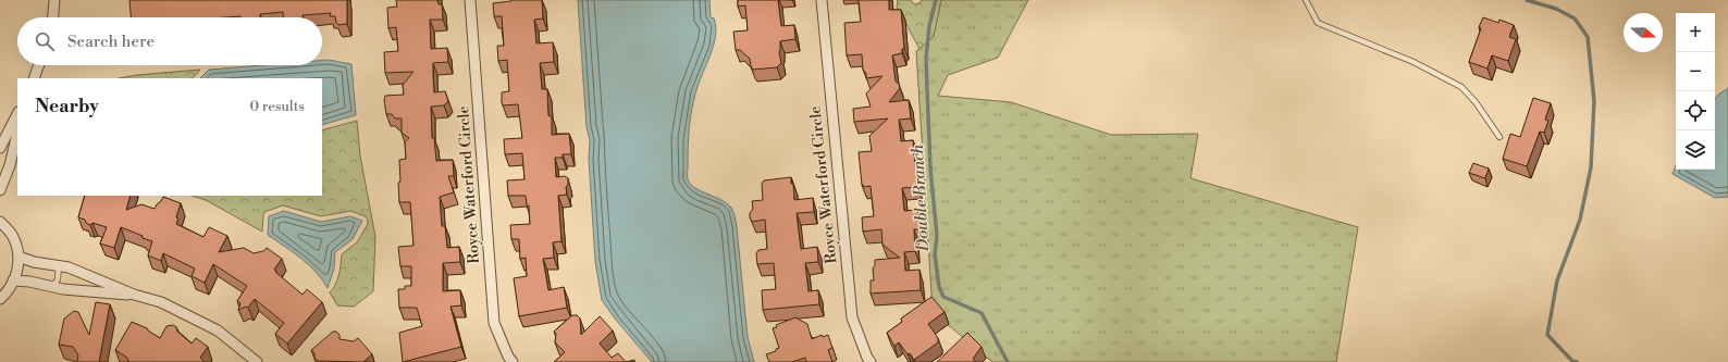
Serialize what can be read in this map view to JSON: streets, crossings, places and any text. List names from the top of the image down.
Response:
{
  "streets": {
    "street": ["Royce Waterford Circle"]
  },
  "water": ["Double Branch"],
  "north": "right",
  "page": {
    "map_buttons": ["+", "−"],
    "search": "Search here",
    "heading": ["Nearby", "0 results"]
  }
}
